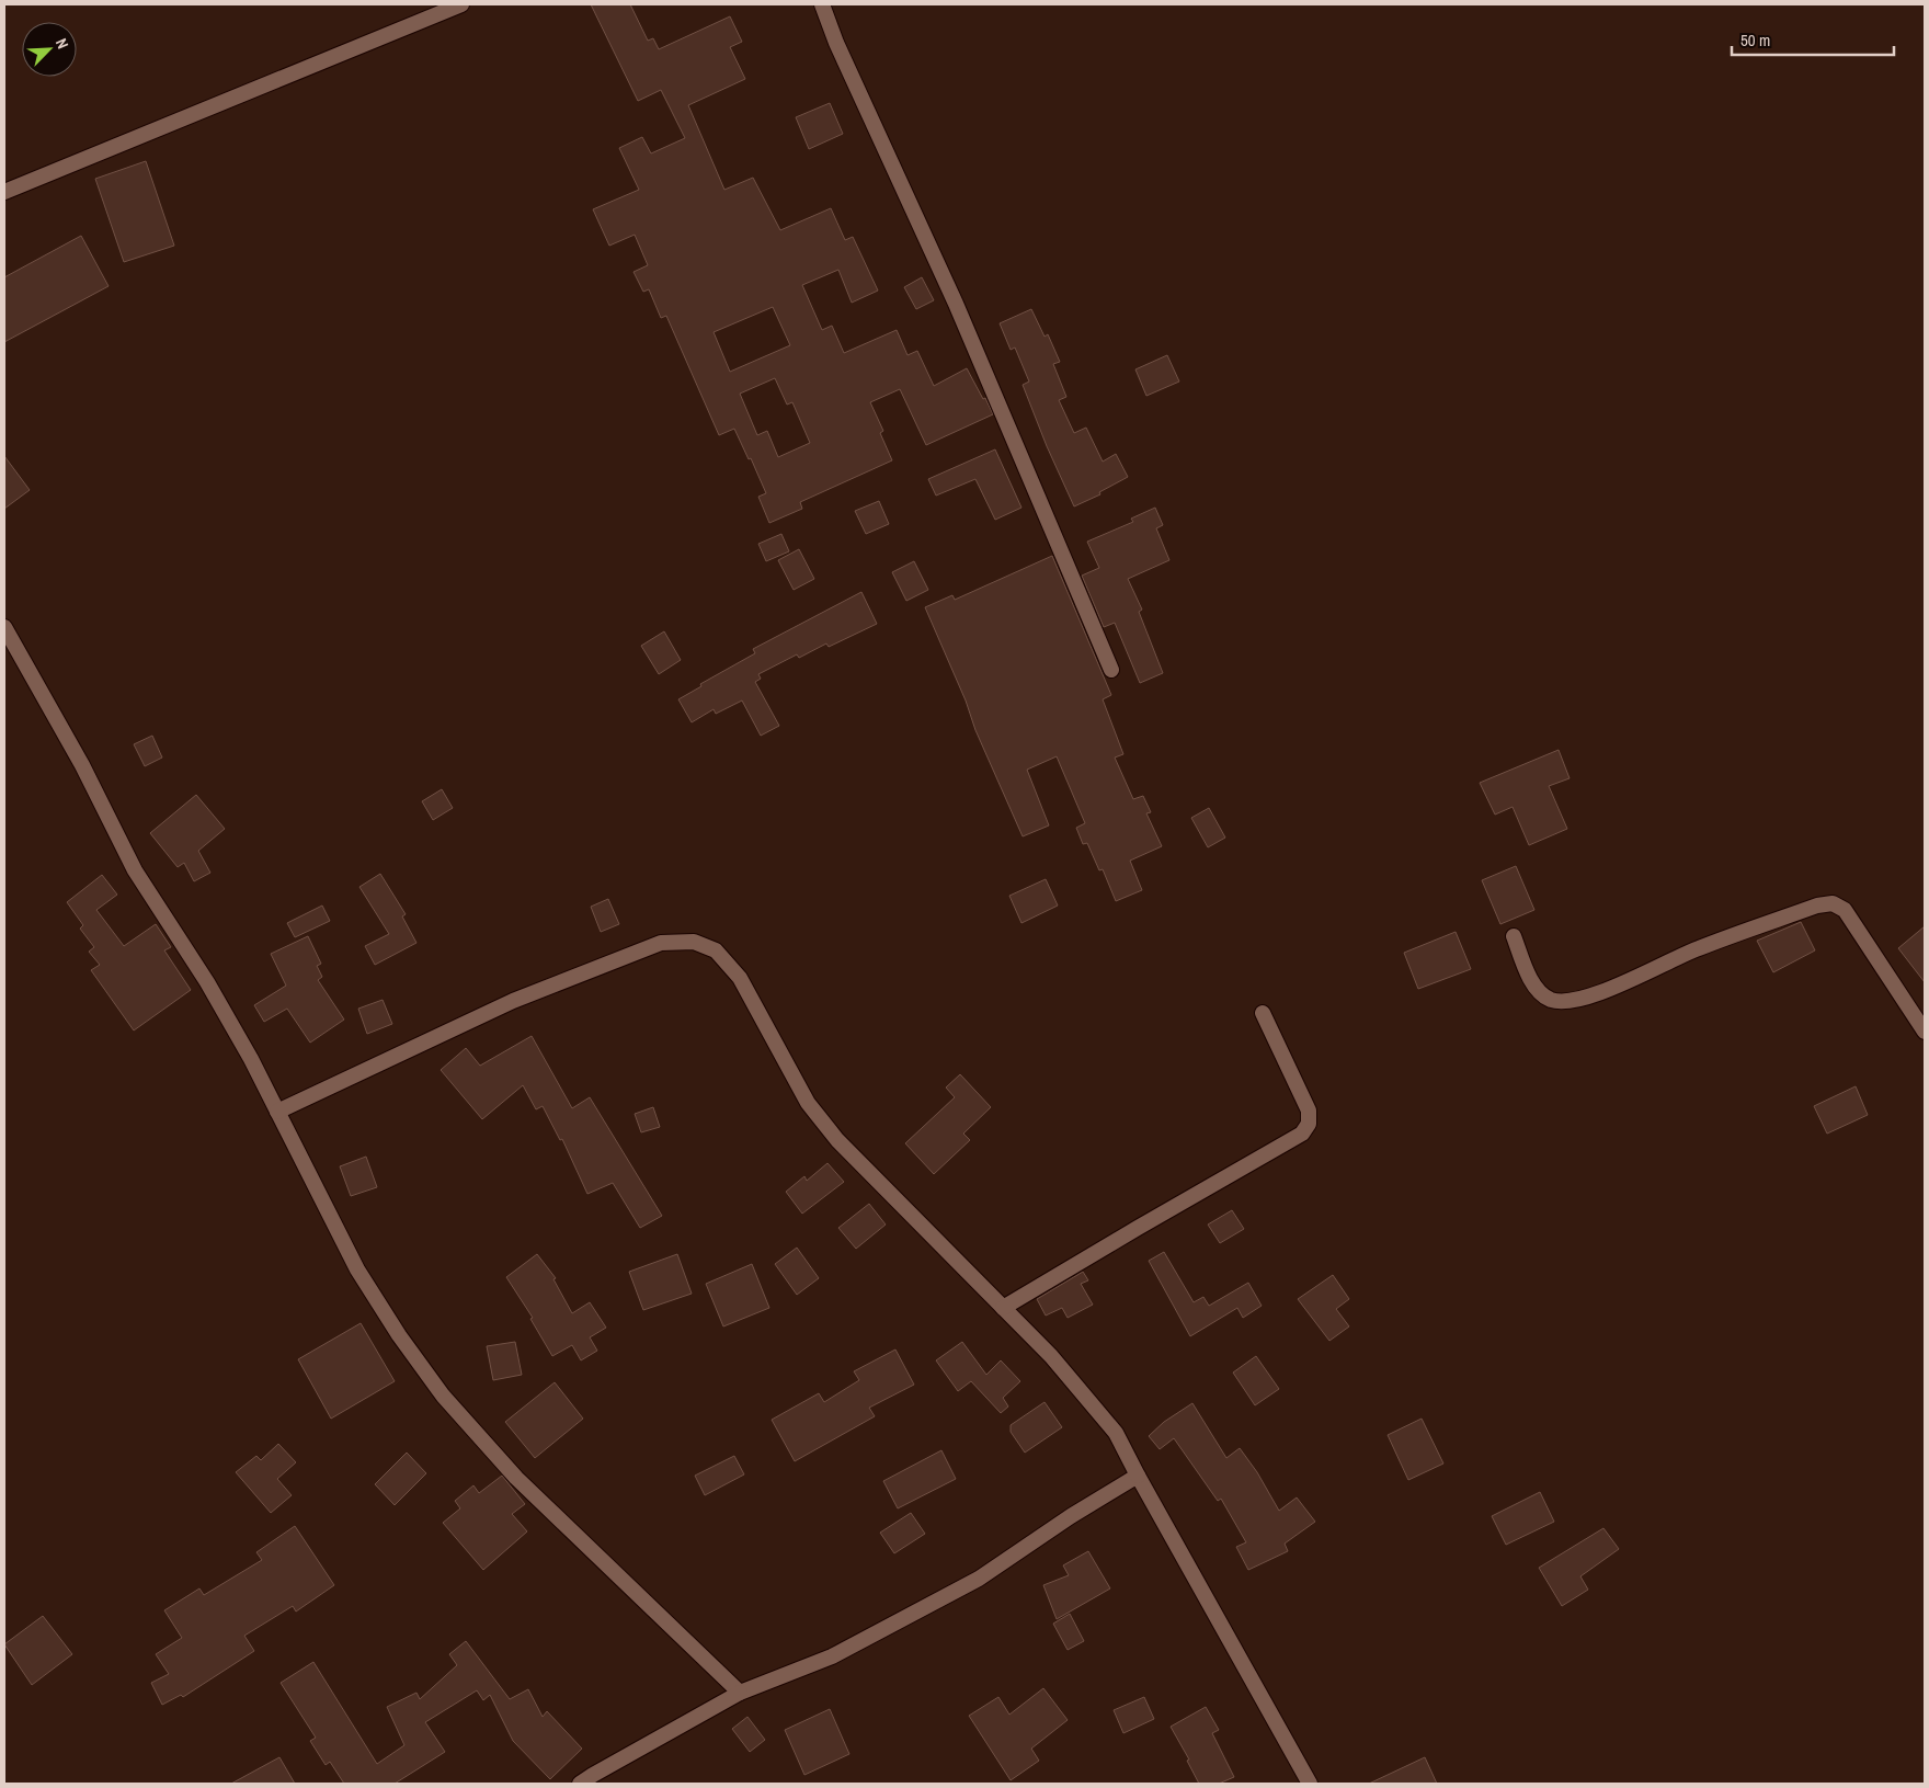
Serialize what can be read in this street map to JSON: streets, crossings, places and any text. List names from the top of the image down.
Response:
{
  "scale_bar": "50 m",
  "north": "top right"
}
